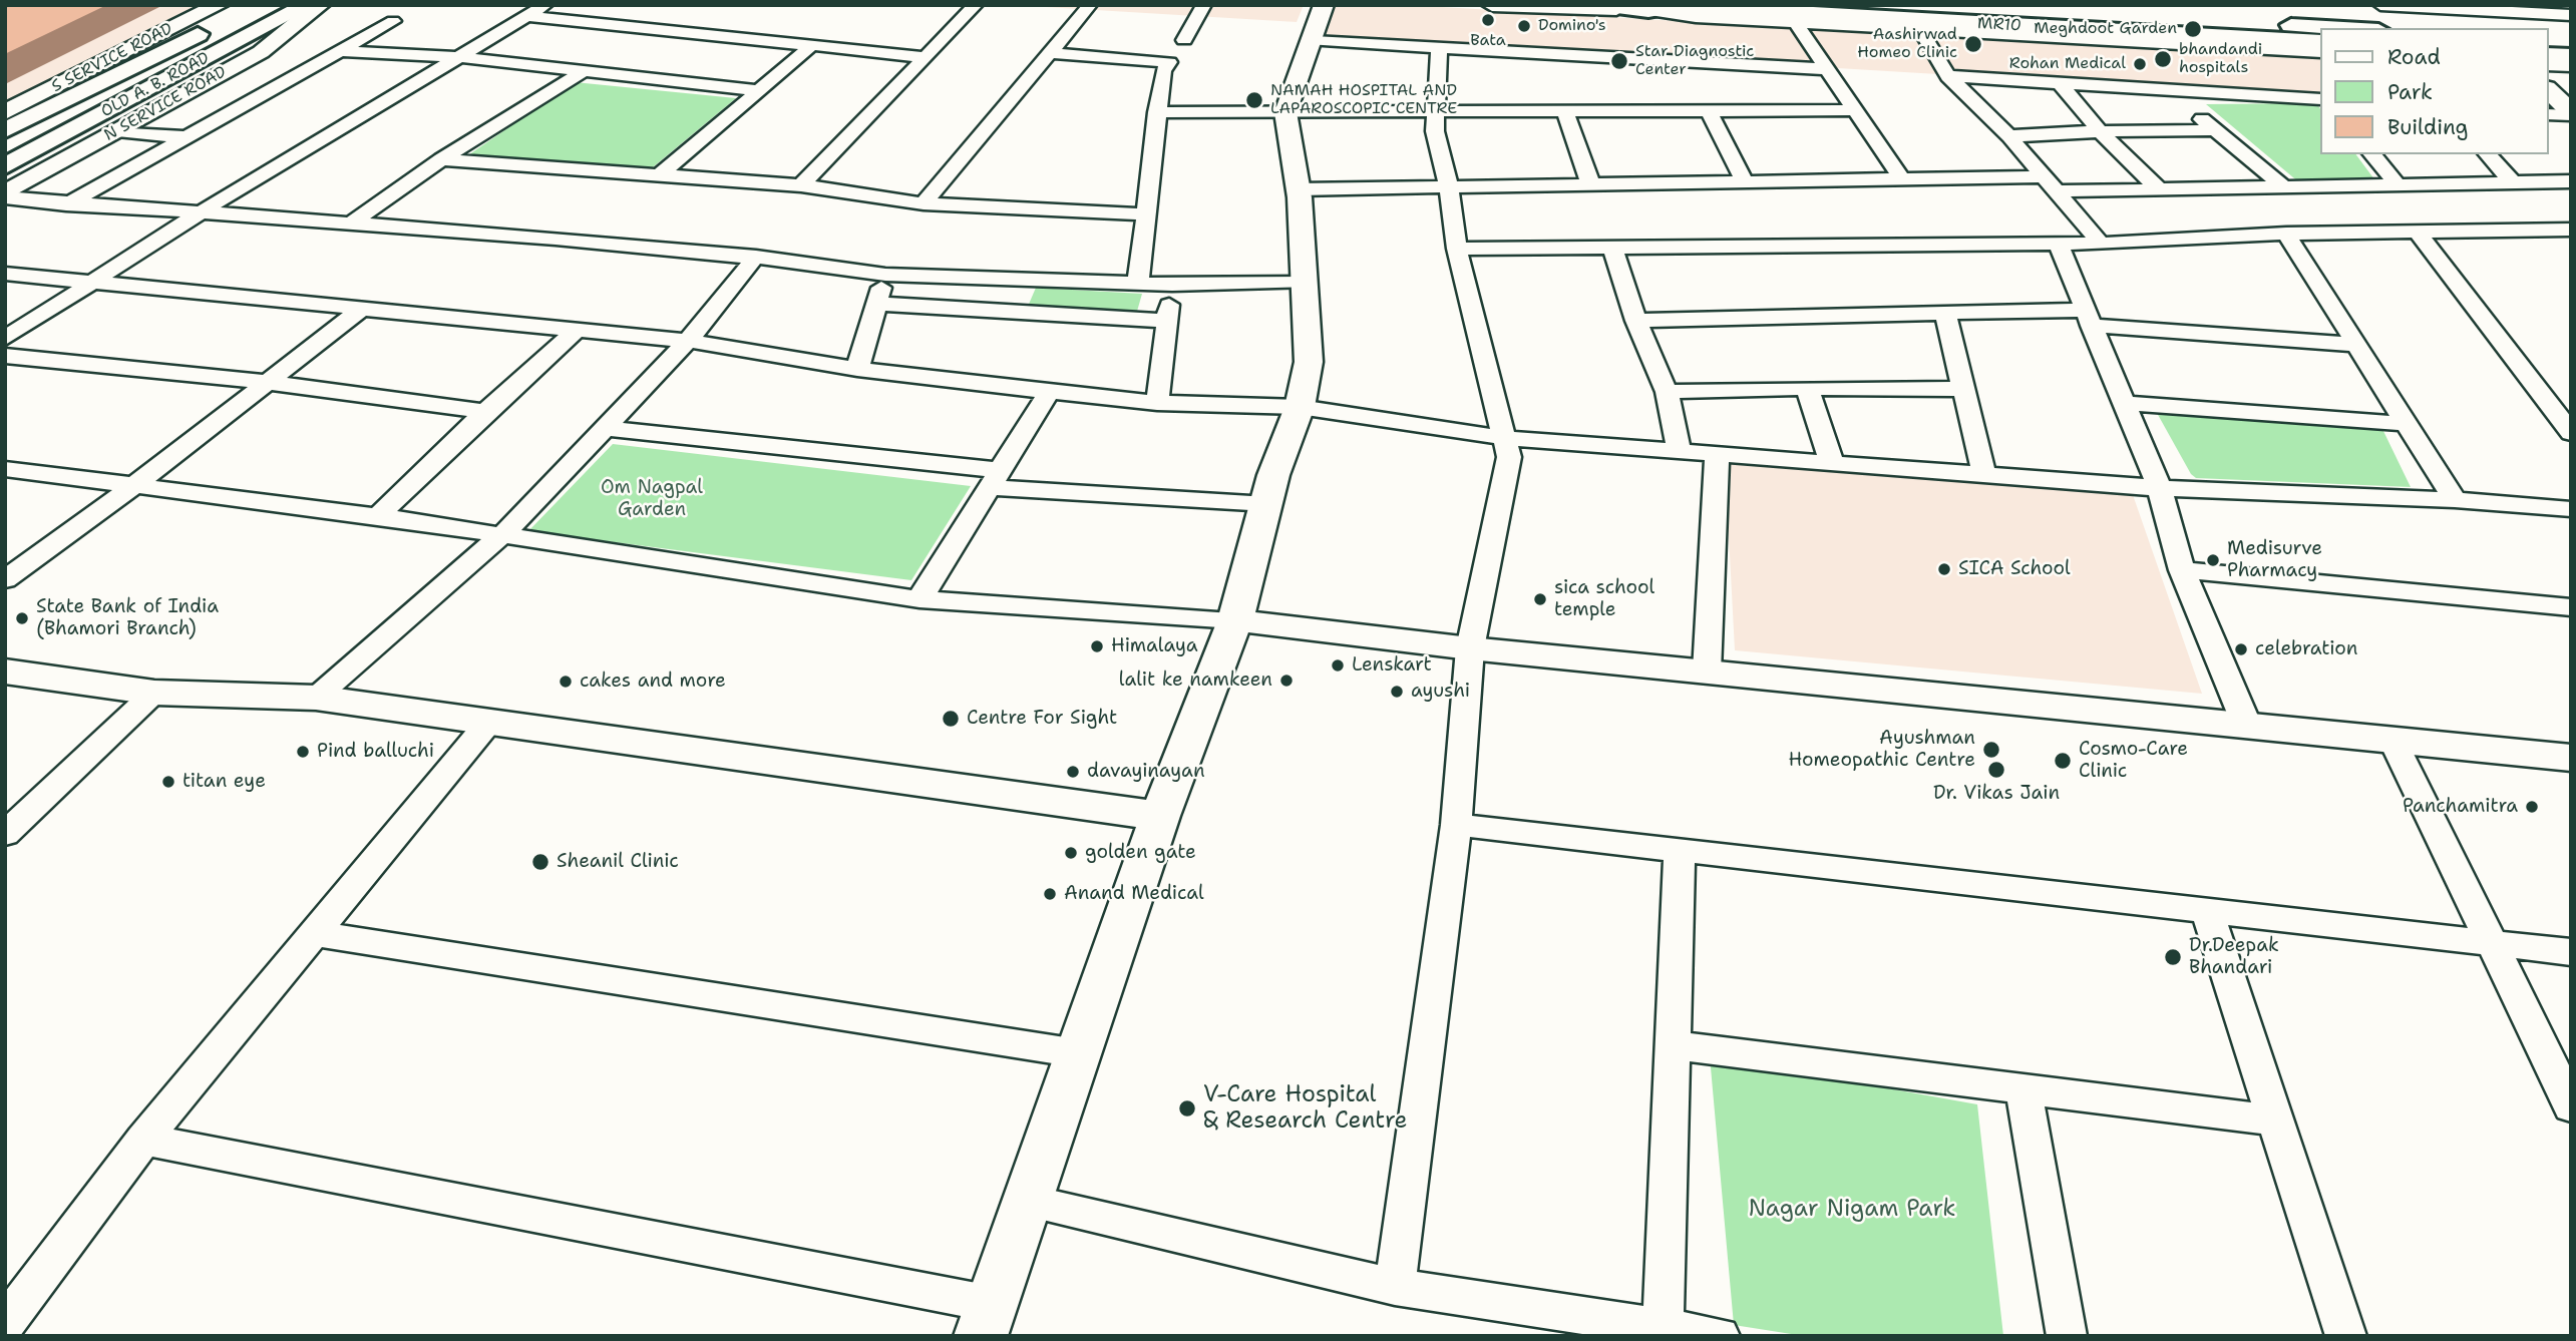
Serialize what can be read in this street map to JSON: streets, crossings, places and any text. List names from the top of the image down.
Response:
{
  "streets": {
    "main road": ["MR10", "OLD A. B. ROAD"],
    "street": ["S SERVICE ROAD", "N SERVICE ROAD"]
  },
  "parks": ["Om Nagpal Garden", "Nagar Nigam Park"],
  "places": [
    "Bata",
    "Domino's",
    "Meghdoot Garden",
    "Aashirwad Homeo Clinic",
    "bhandandi hospitals",
    "Star Diagnostic Center",
    "Rohan Medical",
    "NAMAH HOSPITAL AND LAPAROSCOPIC CENTRE",
    "Medisurve Pharmacy",
    "SICA School",
    "sica school temple",
    "State Bank of India (Bhamori Branch)",
    "Himalaya",
    "celebration",
    "Lenskart",
    "lalit ke namkeen",
    "cakes and more",
    "ayushi",
    "Centre For Sight",
    "Ayushman Homeopathic Centre",
    "Pind balluchi",
    "Cosmo-Care Clinic",
    "Dr. Vikas Jain",
    "davayinayan",
    "titan eye",
    "Panchamitra",
    "golden gate",
    "Sheanil Clinic",
    "Anand Medical",
    "Dr.Deepak Bhandari",
    "V-Care Hospital & Research Centre"
  ],
  "legend": ["Road", "Park", "Building"]
}
